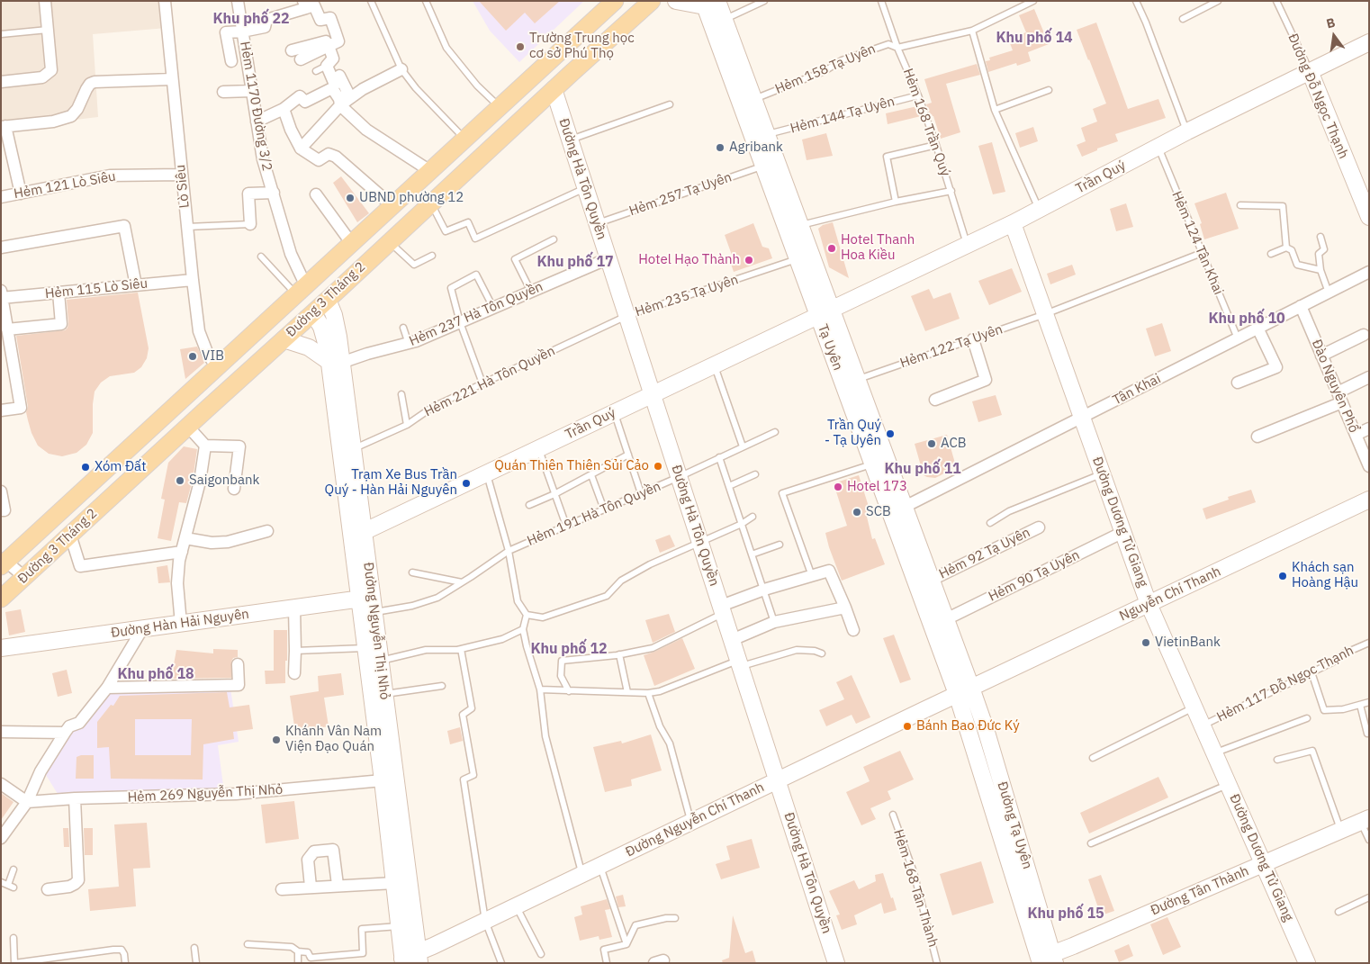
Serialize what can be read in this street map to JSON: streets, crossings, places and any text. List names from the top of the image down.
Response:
{
  "streets": {
    "main road": [
      "Đường Đỗ Ngọc Thạnh",
      "Trần Quý",
      "Đường Hà Tôn Quyền",
      "Đường 3 Tháng 2",
      "Tạ Uyên",
      "Đường Dương Tử Giang",
      "Nguyễn Chí Thanh",
      "Đường Hàn Hải Nguyên",
      "Đường Nguyễn Thị Nhỏ",
      "Đường Nguyễn Chí Thanh",
      "Đường Tạ Uyên",
      "Đường Tân Thành"
    ],
    "street": [
      "Hẻm 1170 Đường 3/2",
      "Hẻm 121 Lò Siêu",
      "Lò Siêu",
      "Hẻm 115 Lò Siêu",
      "Hẻm 237 Hà Tôn Quyền",
      "Đào Nguyên Phổ",
      "Tân Khai",
      "Hẻm 92 Tạ Uyên",
      "Hẻm 90 Tạ Uyên",
      "Hẻm 269 Nguyễn Thị Nhỏ"
    ],
    "lane": [
      "Hẻm 158 Tạ Uyên",
      "Hẻm 144 Tạ Uyên",
      "Hẻm 168 Trần Quý",
      "Hẻm 257 Tạ Uyên",
      "Hẻm 124 Tân Khai",
      "Hẻm 235 Tạ Uyên",
      "Hẻm 122 Tạ Uyên",
      "Hẻm 221 Hà Tôn Quyền",
      "Hẻm 191 Hà Tôn Quyền",
      "Hẻm 117 Đỗ Ngọc Thạnh",
      "Hẻm 168 Tân Thành"
    ]
  },
  "crossings": [
    ["Hẻm 158 Tạ Uyên", "Hẻm 168 Trần Quý"],
    ["Hẻm 158 Tạ Uyên", "Tạ Uyên"],
    ["Đường Đỗ Ngọc Thạnh", "Trần Quý"],
    ["Hẻm 1170 Đường 3/2", "Đường 3 Tháng 2"],
    ["Hẻm 144 Tạ Uyên", "Hẻm 168 Trần Quý"],
    ["Hẻm 144 Tạ Uyên", "Tạ Uyên"],
    ["Hẻm 168 Trần Quý", "Trần Quý"],
    ["Trần Quý", "Đường Hà Tôn Quyền"],
    ["Trần Quý", "Hẻm 124 Tân Khai"],
    ["Trần Quý", "Tạ Uyên"],
    ["Trần Quý", "Đường Dương Tử Giang"],
    ["Trần Quý", "Đường Nguyễn Thị Nhỏ"],
    ["Đường Hà Tôn Quyền", "Hẻm 257 Tạ Uyên"],
    ["Đường Hà Tôn Quyền", "Hẻm 235 Tạ Uyên"],
    ["Đường Hà Tôn Quyền", "Đường 3 Tháng 2"],
    ["Đường Hà Tôn Quyền", "Hẻm 237 Hà Tôn Quyền"],
    ["Đường Hà Tôn Quyền", "Hẻm 221 Hà Tôn Quyền"],
    ["Đường Hà Tôn Quyền", "Hẻm 191 Hà Tôn Quyền"],
    ["Đường Hà Tôn Quyền", "Đường Nguyễn Chí Thanh"],
    ["Hẻm 121 Lò Siêu", "Lò Siêu"],
    ["Lò Siêu", "Hẻm 115 Lò Siêu"],
    ["Lò Siêu", "Đường 3 Tháng 2"],
    ["Hẻm 257 Tạ Uyên", "Tạ Uyên"],
    ["Hẻm 124 Tân Khai", "Hẻm 122 Tạ Uyên"],
    ["Hẻm 124 Tân Khai", "Tân Khai"],
    ["Hẻm 235 Tạ Uyên", "Tạ Uyên"],
    ["Hẻm 235 Tạ Uyên", "Hẻm 221 Hà Tôn Quyền"],
    ["Đường 3 Tháng 2", "Đường Nguyễn Thị Nhỏ"],
    ["Hẻm 237 Hà Tôn Quyền", "Đường Nguyễn Thị Nhỏ"],
    ["Hẻm 122 Tạ Uyên", "Tạ Uyên"],
    ["Hẻm 122 Tạ Uyên", "Đường Dương Tử Giang"],
    ["Tạ Uyên", "Tân Khai"],
    ["Tạ Uyên", "Hẻm 92 Tạ Uyên"],
    ["Tạ Uyên", "Hẻm 90 Tạ Uyên"],
    ["Tạ Uyên", "Nguyễn Chí Thanh"],
    ["Tạ Uyên", "Đường Nguyễn Chí Thanh"],
    ["Tạ Uyên", "Đường Tạ Uyên"],
    ["Hẻm 221 Hà Tôn Quyền", "Đường Nguyễn Thị Nhỏ"],
    ["Đào Nguyên Phổ", "Tân Khai"],
    ["Tân Khai", "Đường Dương Tử Giang"],
    ["Hẻm 191 Hà Tôn Quyền", "Đường Hàn Hải Nguyên"],
    ["Hẻm 191 Hà Tôn Quyền", "Đường Nguyễn Thị Nhỏ"],
    ["Đường Dương Tử Giang", "Hẻm 90 Tạ Uyên"],
    ["Đường Dương Tử Giang", "Nguyễn Chí Thanh"],
    ["Đường Dương Tử Giang", "Hẻm 117 Đỗ Ngọc Thạnh"],
    ["Đường Dương Tử Giang", "Đường Tân Thành"],
    ["Nguyễn Chí Thanh", "Đường Nguyễn Chí Thanh"],
    ["Nguyễn Chí Thanh", "Đường Tạ Uyên"],
    ["Đường Hàn Hải Nguyên", "Đường Nguyễn Thị Nhỏ"],
    ["Đường Nguyễn Thị Nhỏ", "Hẻm 269 Nguyễn Thị Nhỏ"],
    ["Đường Nguyễn Thị Nhỏ", "Đường Nguyễn Chí Thanh"],
    ["Đường Nguyễn Chí Thanh", "Đường Tạ Uyên"],
    ["Đường Tạ Uyên", "Đường Tân Thành"]
  ],
  "districts": [
    "Khu phố 22",
    "Khu phố 14",
    "Khu phố 17",
    "Khu phố 10",
    "Khu phố 11",
    "Khu phố 12",
    "Khu phố 18",
    "Khu phố 15"
  ],
  "places": [
    "Trường Trung học cơ sở Phú Thọ",
    "Agribank",
    "UBND phường 12",
    "Hotel Thanh Hoa Kiều",
    "Hotel Hạo Thành",
    "VIB",
    "Trần Quý - Tạ Uyên",
    "ACB",
    "Quán Thiên Thiên Sủi Cảo",
    "Xóm Đất",
    "Saigonbank",
    "Trạm Xe Bus Trần Quý - Hàn Hải Nguyên",
    "Hotel 173",
    "SCB",
    "Khách sạn Hoàng Hậu",
    "VietinBank",
    "Bánh Bao Đức Ký",
    "Khánh Vân Nam Viện Đạo Quán"
  ],
  "north": "top"
}
